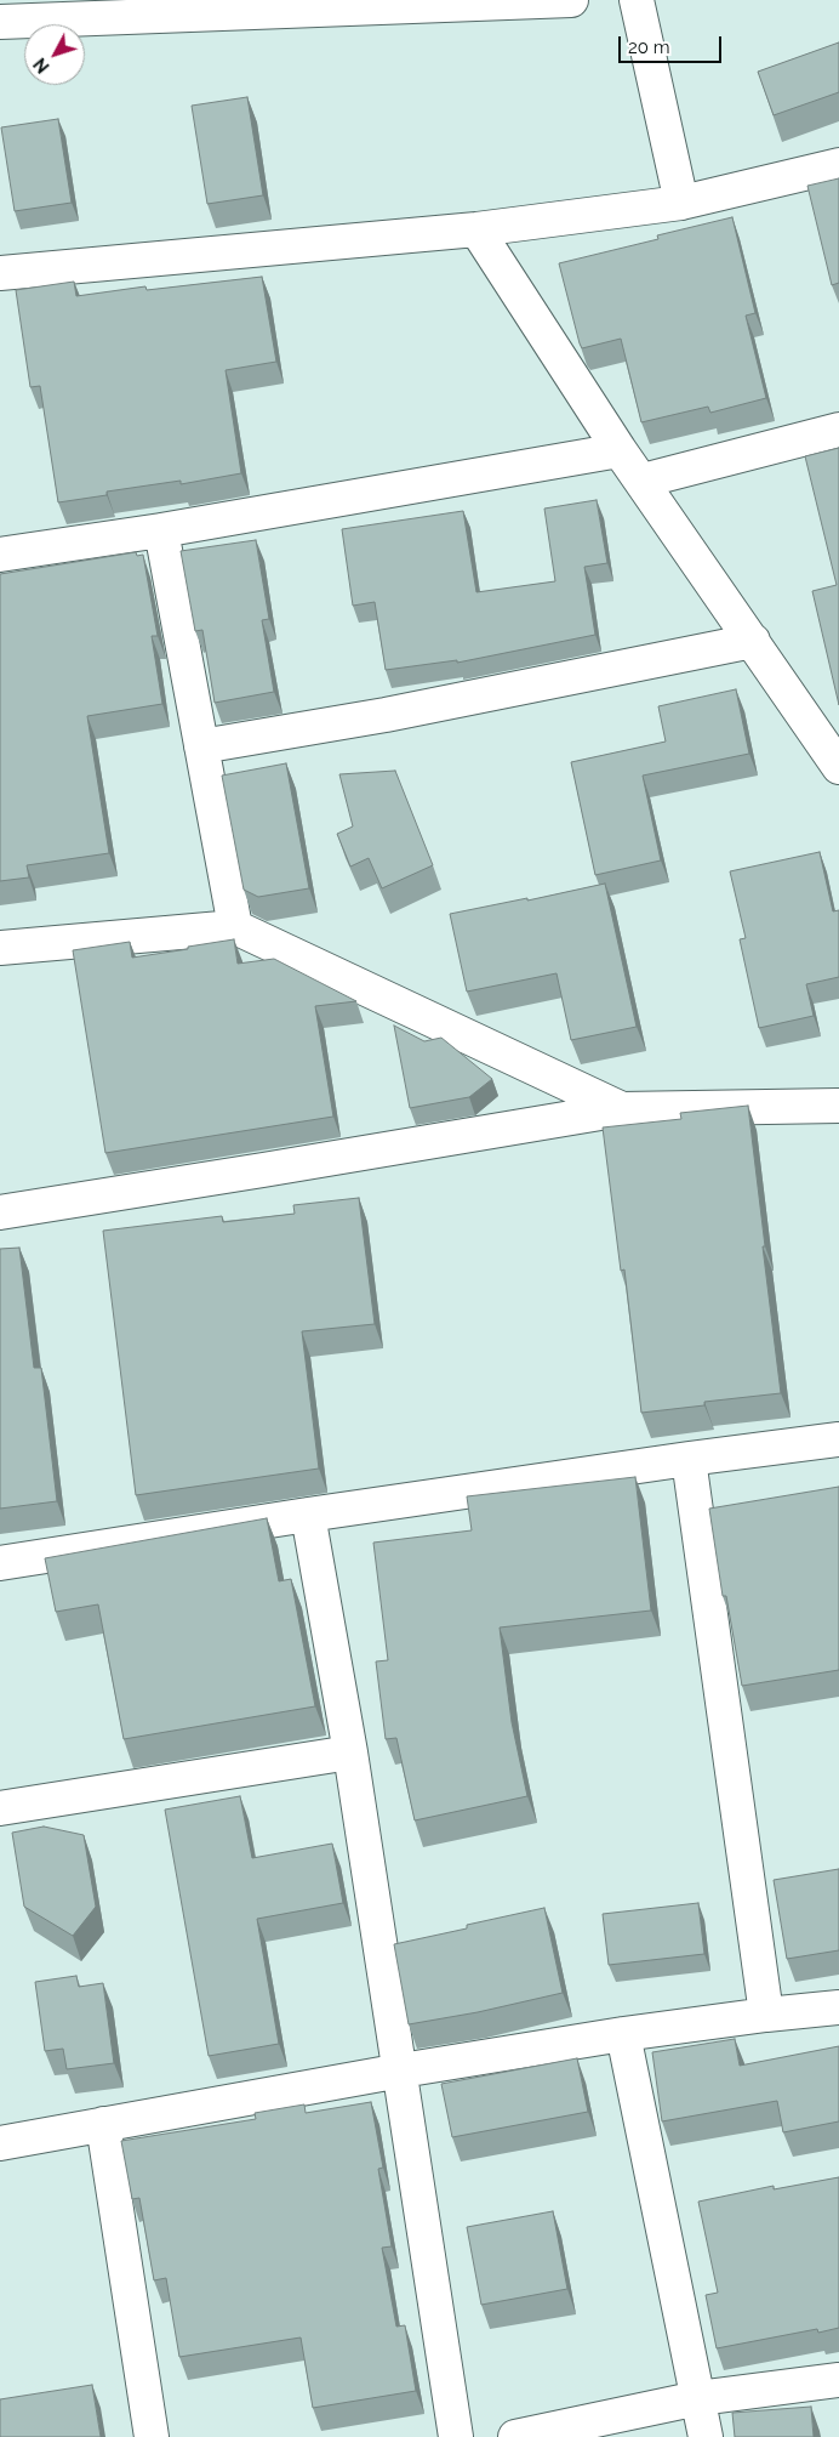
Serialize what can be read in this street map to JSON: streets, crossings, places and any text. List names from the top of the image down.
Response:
{
  "scale_bar": "20 m",
  "north": "bottom left"
}
